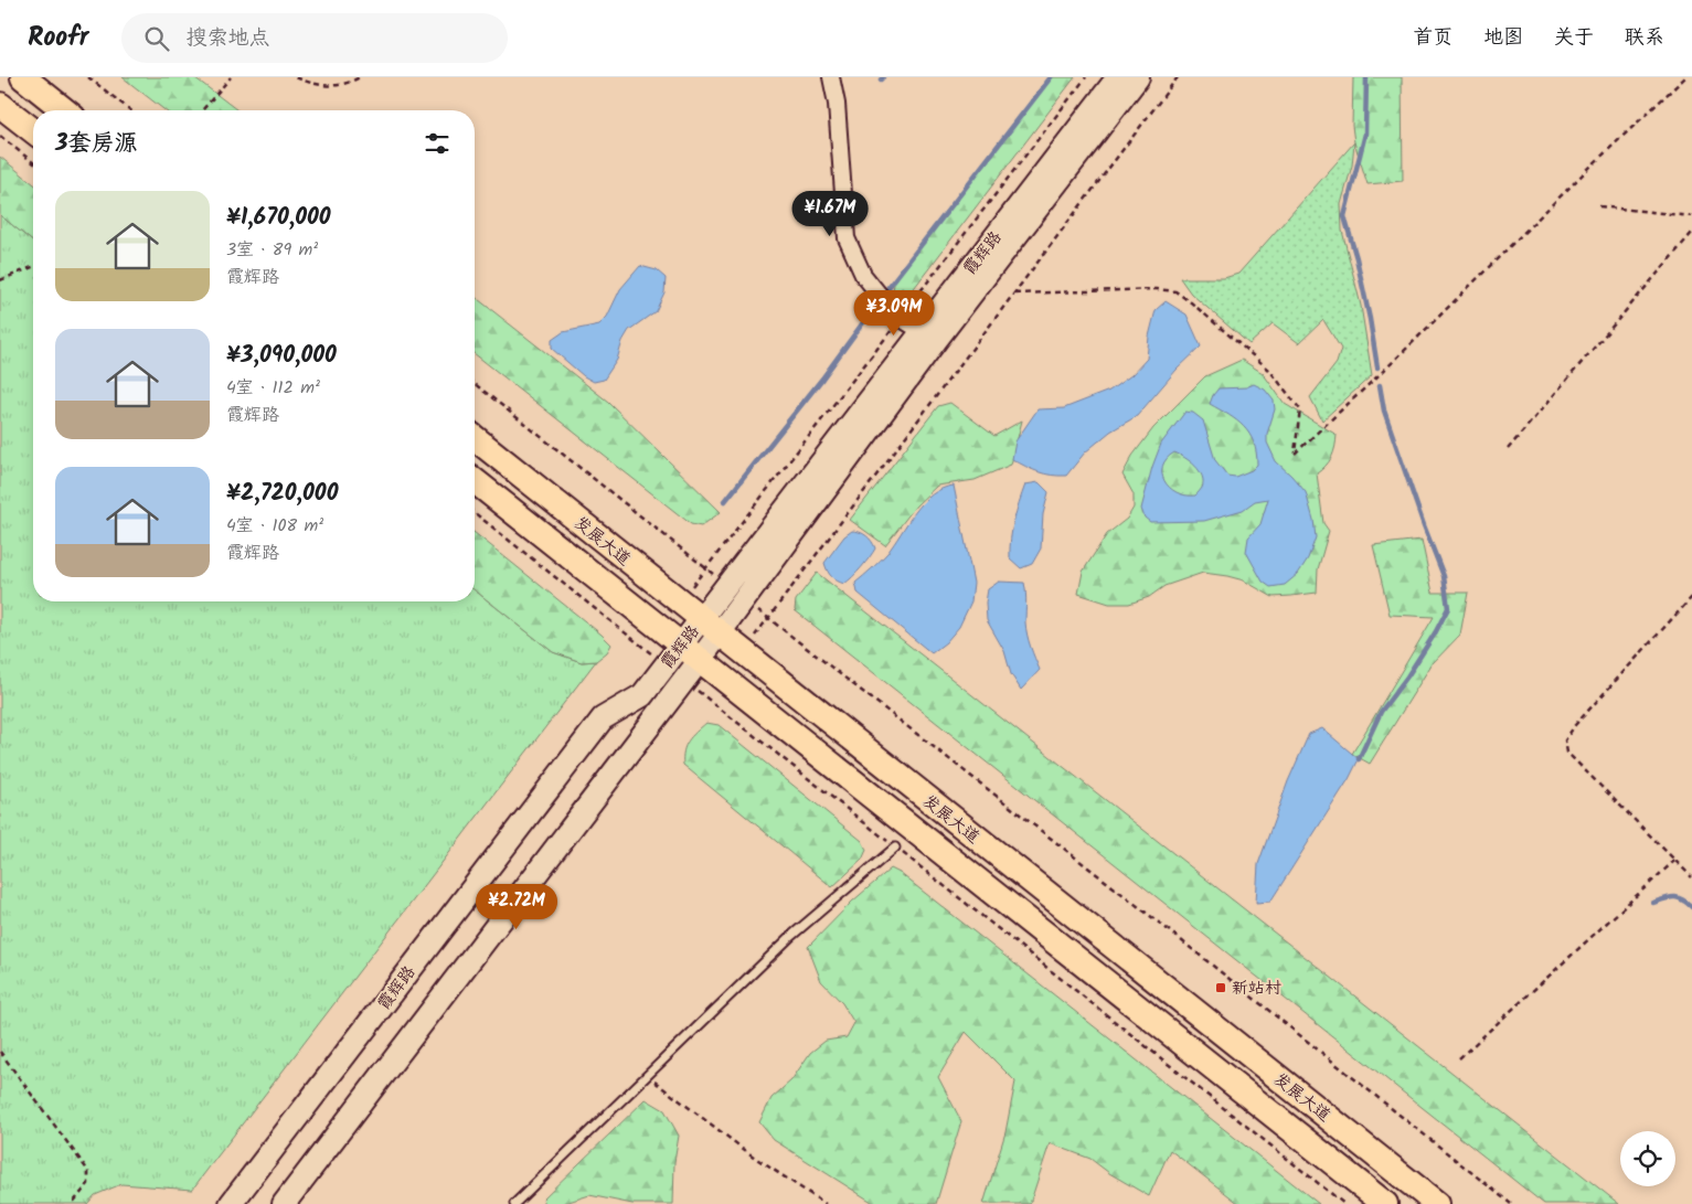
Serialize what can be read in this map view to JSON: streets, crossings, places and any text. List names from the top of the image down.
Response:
{
  "streets": {
    "main road": ["发展大道"],
    "street": ["霞辉路"]
  },
  "crossings": [
    ["霞辉路", "发展大道"]
  ],
  "places": {
    "transit": ["新站村"]
  },
  "page": {
    "header": "Roofr",
    "search": "搜索地点",
    "nav": [
      "首页",
      "地图",
      "关于",
      "联系"
    ],
    "heading": "3套房源",
    "list": [
      {
        "name": "¥1,670,000",
        "note": "3室 · 89 m² · 霞辉路"
      },
      {
        "name": "¥3,090,000",
        "note": "4室 · 112 m² · 霞辉路"
      },
      {
        "name": "¥2,720,000",
        "note": "4室 · 108 m² · 霞辉路"
      }
    ],
    "price": ["¥1.67M", "¥3.09M", "¥2.72M"]
  }
}
